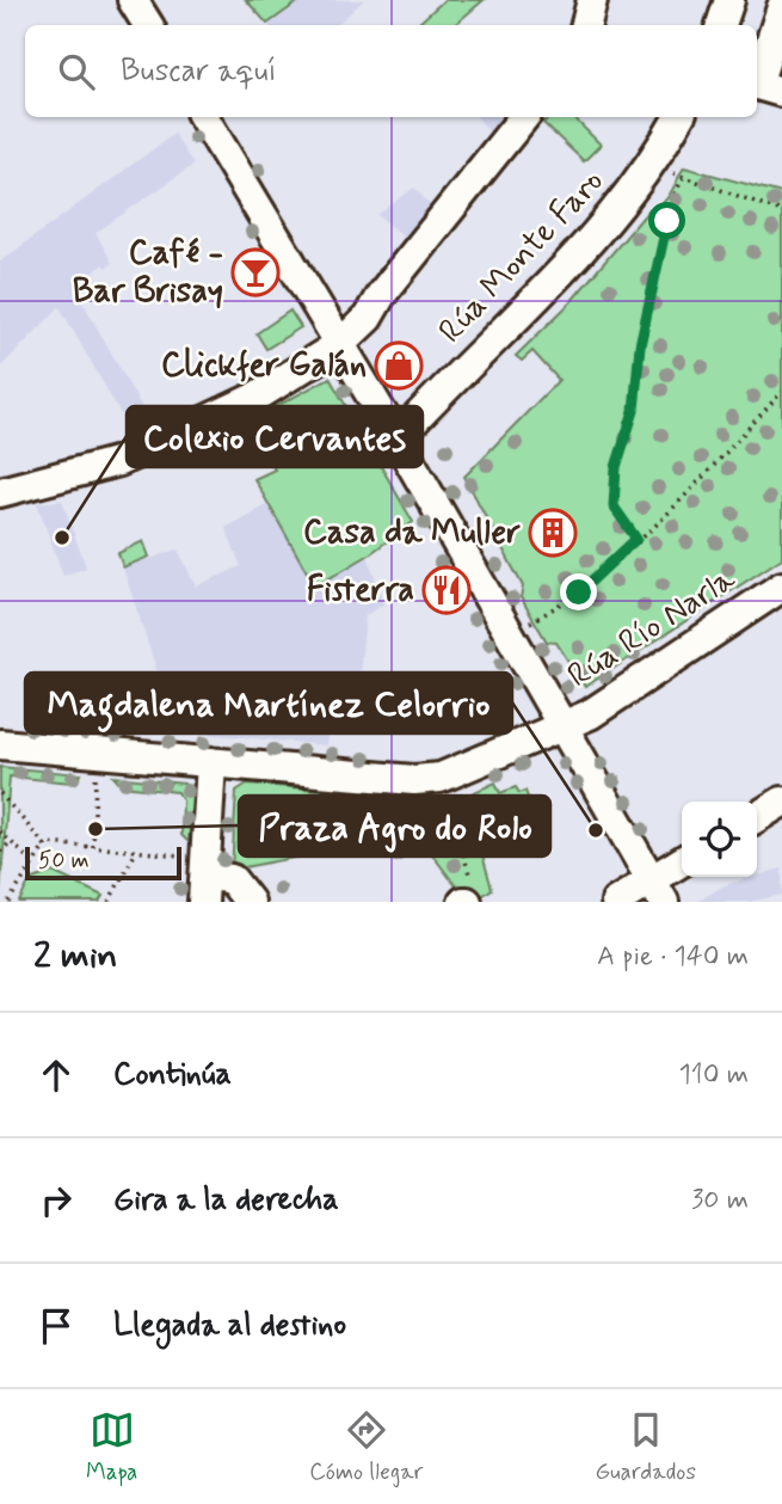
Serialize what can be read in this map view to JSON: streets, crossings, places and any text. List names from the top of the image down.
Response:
{
  "streets": {
    "street": ["Rúa Monte Faro", "Rúa Río Narla"]
  },
  "places": {
    "bar": ["Café - Bar Brisay"],
    "shop": ["Clickfer Galán"],
    "building": ["Casa da Muller"],
    "other": ["Colexio Cervantes", "Praza Agro do Rolo", "Magdalena Martínez Celorrio"],
    "restaurant": ["Fisterra"]
  },
  "scale_bar": "50 m",
  "page": {
    "search": "Buscar aquí",
    "scale": "50 m",
    "heading": ["2 min", "A pie · 140 m"],
    "list": [
      ["Continúa", "110 m"],
      ["Gira a la derecha", "30 m"],
      "Llegada al destino"
    ],
    "nav": ["Mapa", "Cómo llegar", "Guardados"]
  }
}
